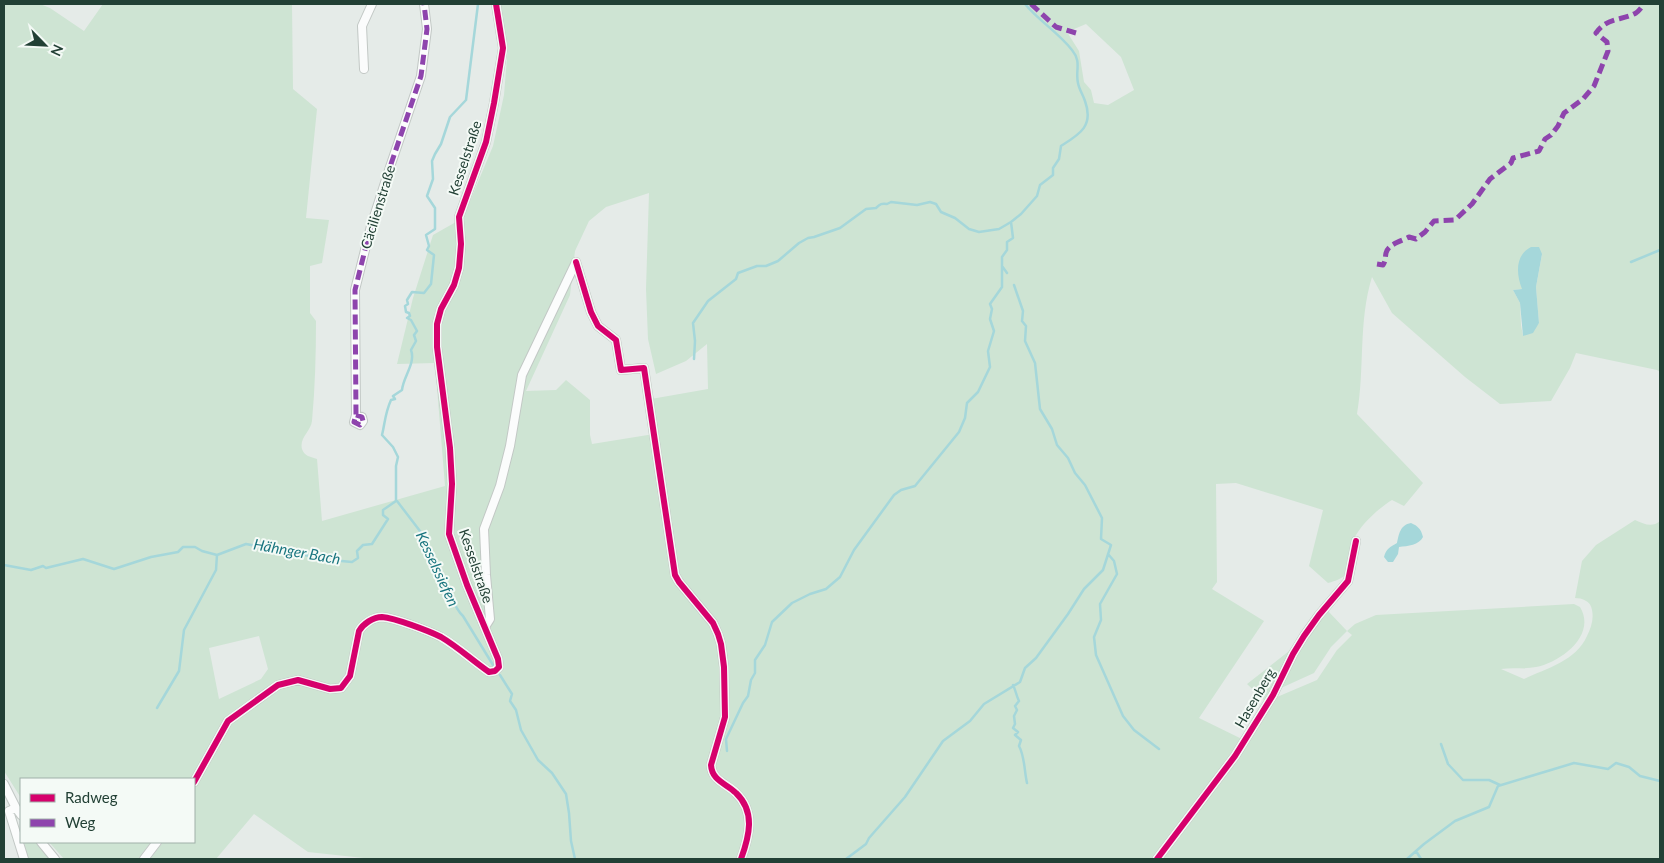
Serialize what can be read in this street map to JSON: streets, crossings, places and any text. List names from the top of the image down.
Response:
{
  "streets": {
    "street": ["Kesselstraße", "Cäcilienstraße", "Hasenberg"]
  },
  "water": ["Hähnger Bach", "Kesselssiefen"],
  "legend": ["Radweg", "Weg"],
  "north": "bottom right"
}
